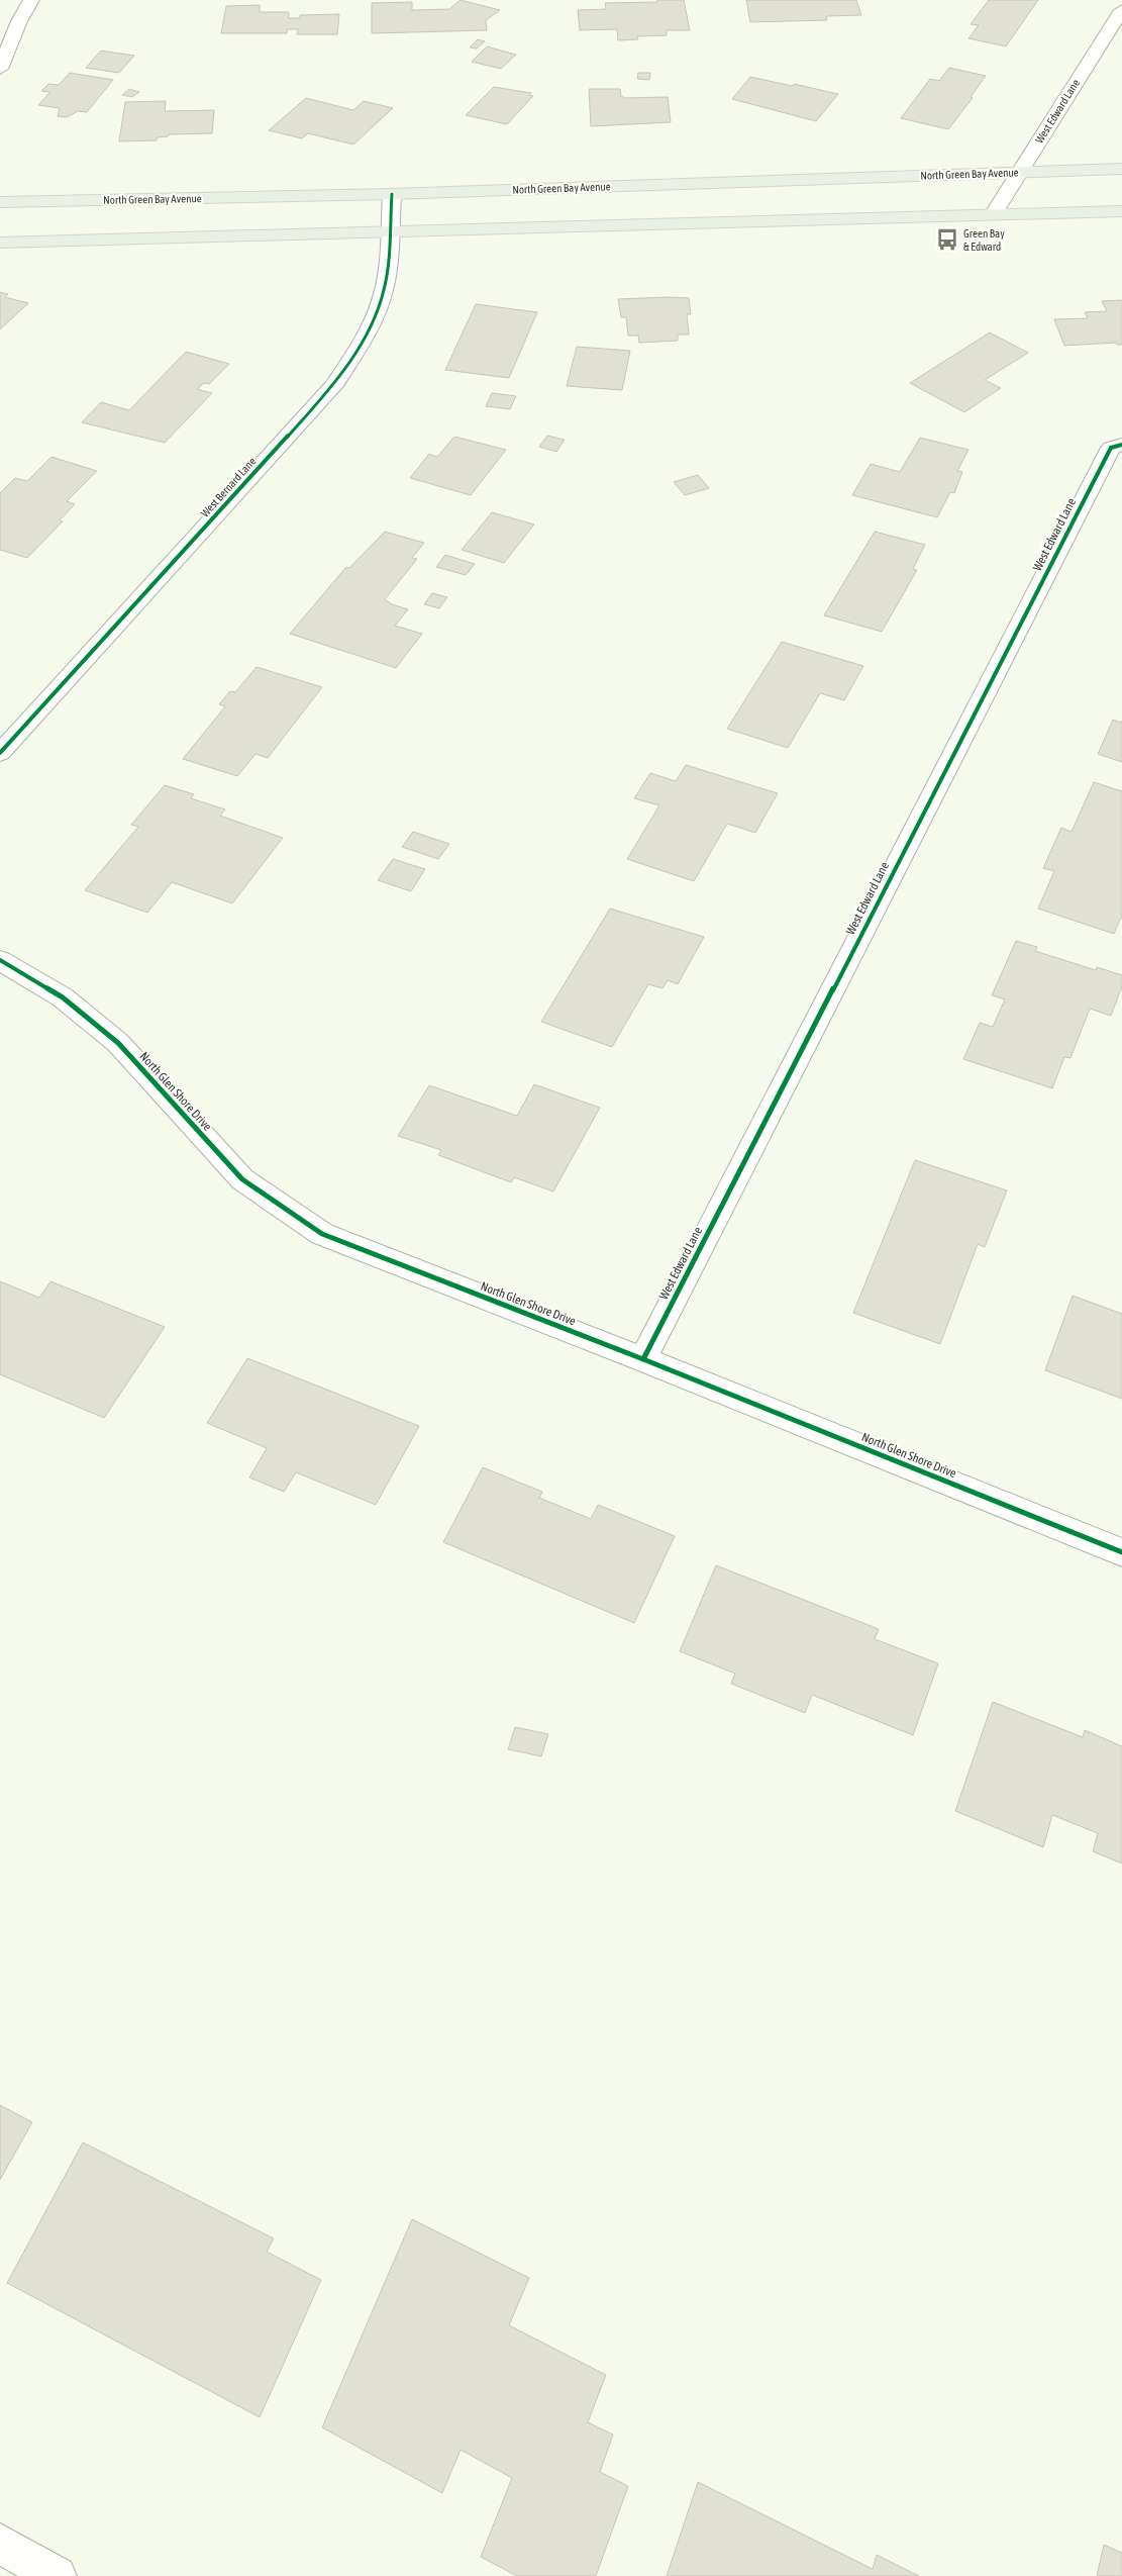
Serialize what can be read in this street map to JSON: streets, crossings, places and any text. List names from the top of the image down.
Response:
{
  "streets": {
    "main road": ["North Green Bay Avenue"],
    "street": ["West Edward Lane", "West Bernard Lane", "North Glen Shore Drive"]
  },
  "crossings": [
    ["West Edward Lane", "North Green Bay Avenue"],
    ["West Edward Lane", "North Glen Shore Drive"],
    ["North Green Bay Avenue", "West Bernard Lane"]
  ],
  "places": {
    "bus stop": ["Green Bay & Edward"]
  }
}
